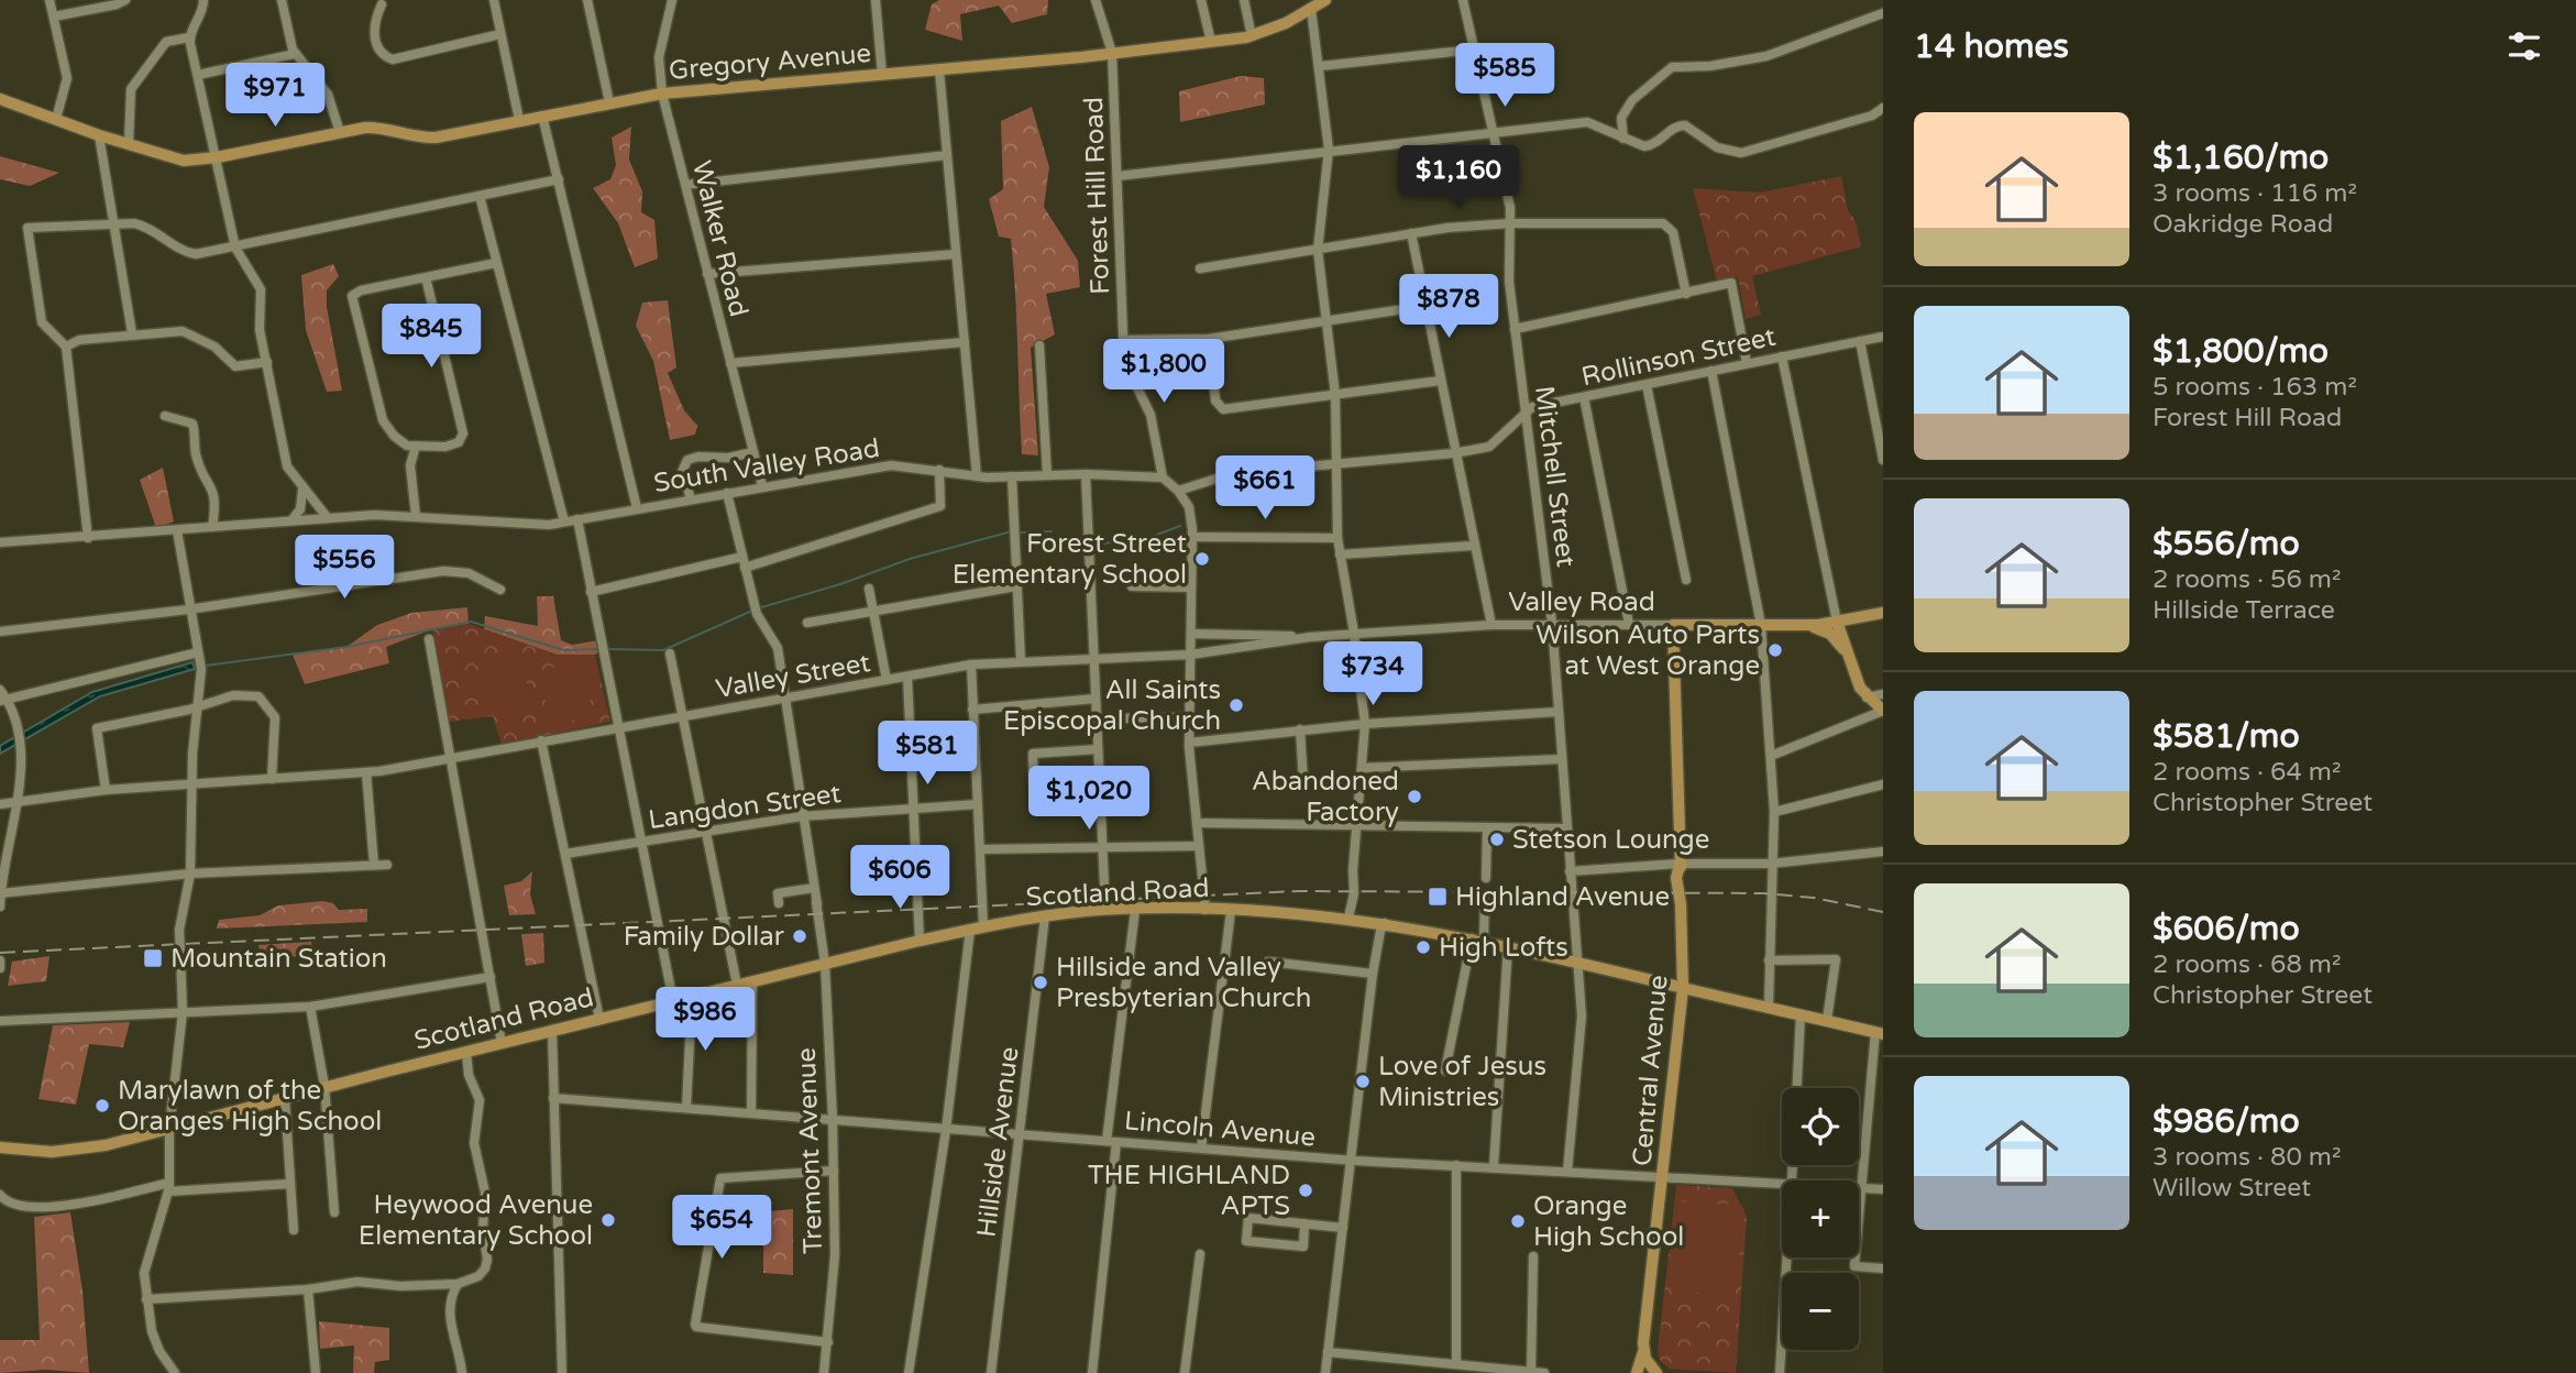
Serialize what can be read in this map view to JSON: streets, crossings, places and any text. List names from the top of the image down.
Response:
{
  "streets": {
    "main road": [
      "Gregory Avenue",
      "Valley Road",
      "Scotland Road",
      "Central Avenue"
    ],
    "street": [
      "Forest Hill Road",
      "Walker Road",
      "Rollinson Street",
      "South Valley Road",
      "Mitchell Street",
      "Valley Street",
      "Langdon Street",
      "Lincoln Avenue",
      "Hillside Avenue",
      "Tremont Avenue"
    ]
  },
  "crossings": [
    ["Gregory Avenue", "Forest Hill Road"],
    ["Gregory Avenue", "Walker Road"],
    ["Forest Hill Road", "South Valley Road"],
    ["Walker Road", "South Valley Road"],
    ["Rollinson Street", "Mitchell Street"],
    ["South Valley Road", "Tremont Avenue"],
    ["Mitchell Street", "Valley Road"],
    ["Mitchell Street", "Scotland Road"],
    ["Mitchell Street", "Lincoln Avenue"],
    ["Valley Road", "Valley Street"],
    ["Valley Road", "Central Avenue"],
    ["Valley Street", "Tremont Avenue"],
    ["Langdon Street", "Tremont Avenue"],
    ["Scotland Road", "Central Avenue"],
    ["Scotland Road", "Hillside Avenue"],
    ["Scotland Road", "Tremont Avenue"],
    ["Central Avenue", "Lincoln Avenue"],
    ["Lincoln Avenue", "Hillside Avenue"],
    ["Lincoln Avenue", "Tremont Avenue"]
  ],
  "places": {
    "other": [
      "Forest Street Elementary School",
      "Wilson Auto Parts at West Orange",
      "All Saints Episcopal Church",
      "Abandoned Factory",
      "Stetson Lounge",
      "Family Dollar",
      "High Lofts",
      "Hillside and Valley Presbyterian Church",
      "Love of Jesus Ministries",
      "Marylawn of the Oranges High School",
      "THE HIGHLAND APTS",
      "Heywood Avenue Elementary School",
      "Orange High School"
    ],
    "transit": ["Highland Avenue", "Mountain Station"]
  },
  "page": {
    "heading": "14 homes",
    "price": [
      "$585",
      "$971",
      "$1,160",
      "$878",
      "$845",
      "$1,800",
      "$661",
      "$556",
      "$734",
      "$581",
      "$1,020",
      "$606",
      "$986",
      "$654"
    ],
    "list": [
      {
        "name": "$1,160/mo",
        "note": "3 rooms · 116 m² · Oakridge Road"
      },
      {
        "name": "$1,800/mo",
        "note": "5 rooms · 163 m² · Forest Hill Road"
      },
      {
        "name": "$556/mo",
        "note": "2 rooms · 56 m² · Hillside Terrace"
      },
      {
        "name": "$581/mo",
        "note": "2 rooms · 64 m² · Christopher Street"
      },
      {
        "name": "$606/mo",
        "note": "2 rooms · 68 m² · Christopher Street"
      },
      {
        "name": "$986/mo",
        "note": "3 rooms · 80 m² · Willow Street"
      }
    ],
    "map_buttons": ["+", "−"]
  }
}
